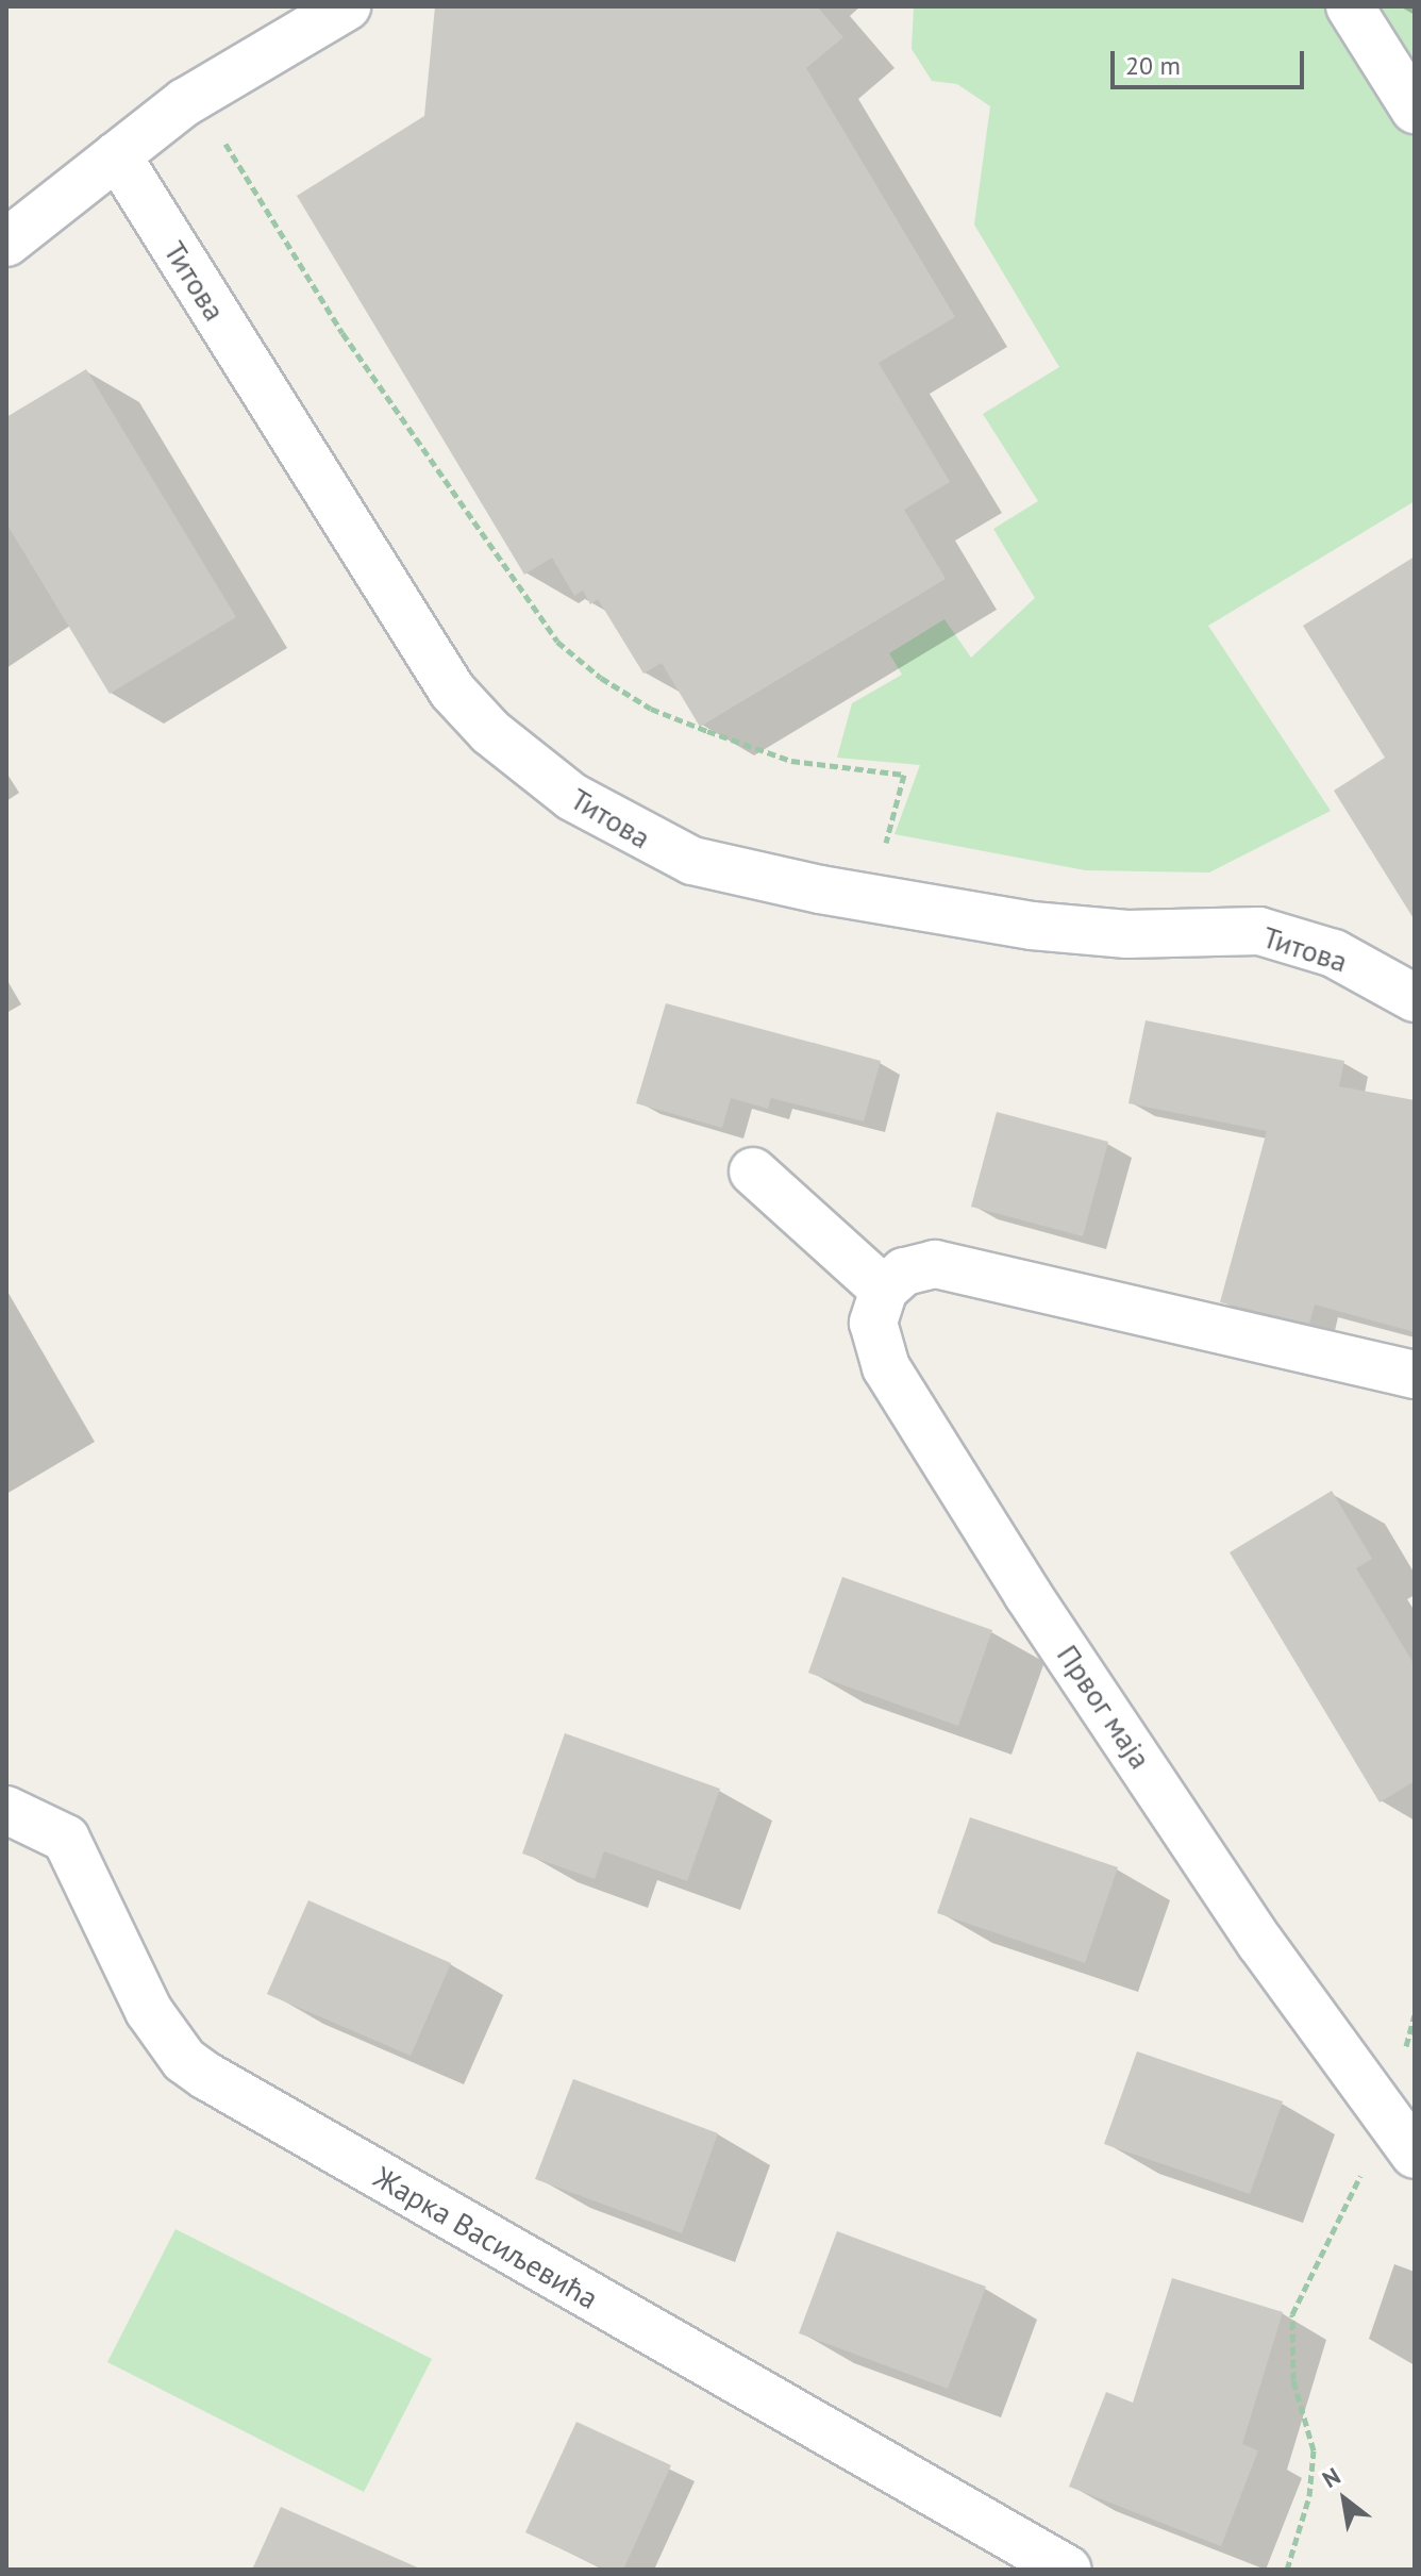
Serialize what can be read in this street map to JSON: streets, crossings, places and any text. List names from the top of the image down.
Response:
{
  "streets": {
    "street": ["Титова", "Првог маја", "Жарка Васиљевића"]
  },
  "scale_bar": "20 m",
  "north": "top left"
}
